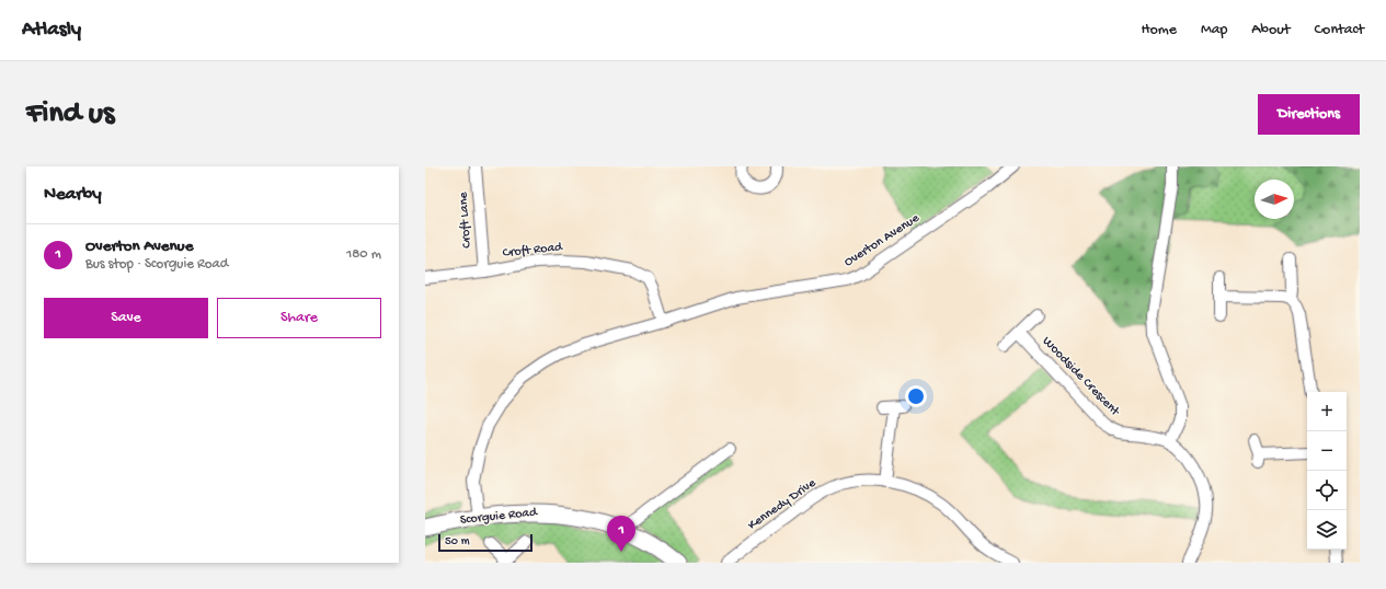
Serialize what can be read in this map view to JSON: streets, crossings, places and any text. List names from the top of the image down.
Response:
{
  "streets": {
    "street": [
      "Croft Lane",
      "Overton Avenue",
      "Croft Road",
      "Woodside Crescent",
      "Kennedy Drive",
      "Scorguie Road"
    ]
  },
  "crossings": [
    ["Croft Lane", "Croft Road"],
    ["Overton Avenue", "Croft Road"],
    ["Overton Avenue", "Scorguie Road"]
  ],
  "scale_bar": "50 m",
  "north": "right",
  "page": {
    "header": "Atlasly",
    "nav": [
      "Home",
      "Map",
      "About",
      "Contact"
    ],
    "buttons": [
      "Directions",
      ["Save", "Share"]
    ],
    "title": "Find us",
    "heading": "Nearby",
    "list": [
      {
        "mark": "1",
        "name": "Overton Avenue",
        "note": "Bus stop · Scorguie Road",
        "value": "180 m"
      }
    ],
    "map_buttons": ["+", "−"],
    "pins": "1",
    "scale": "50 m"
  }
}
